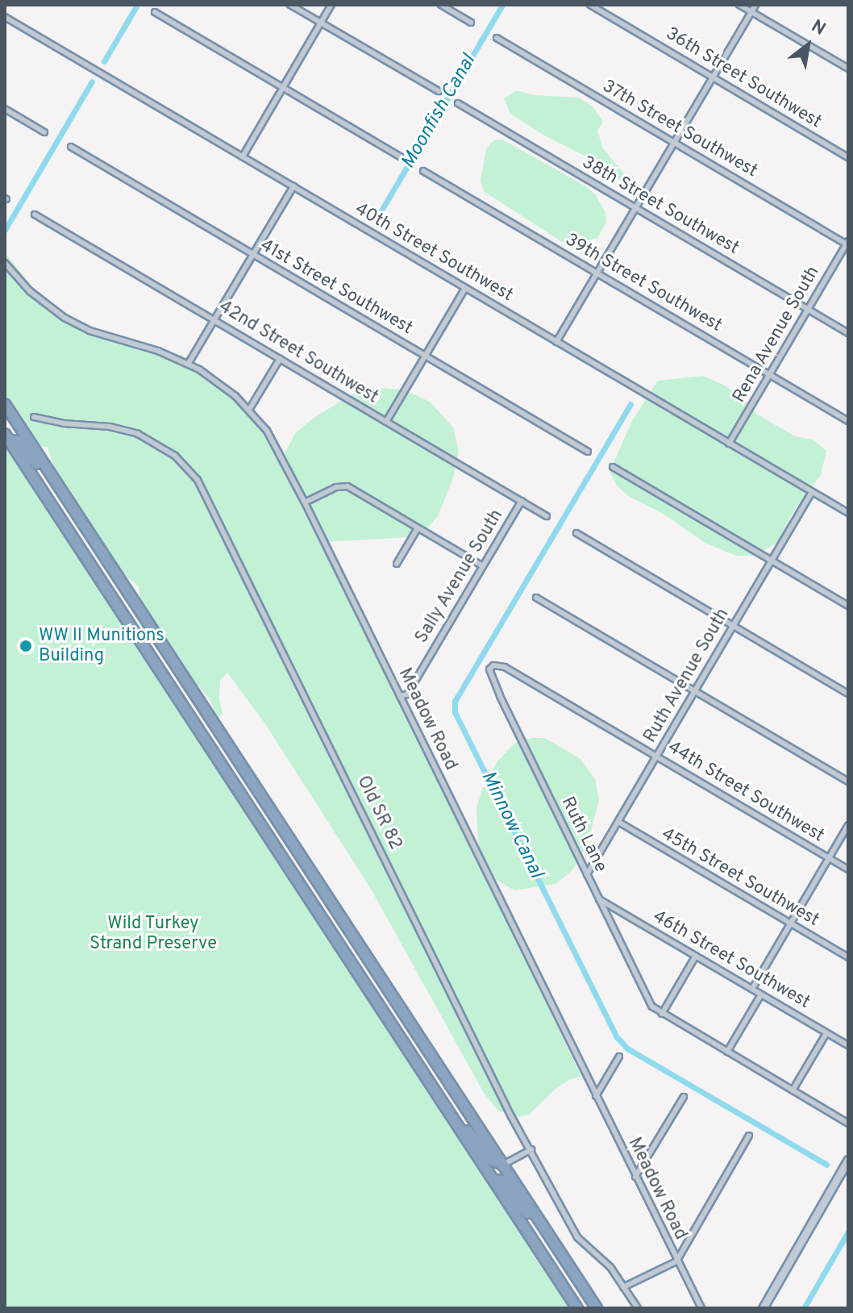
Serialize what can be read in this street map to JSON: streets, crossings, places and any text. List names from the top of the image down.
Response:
{
  "streets": {
    "street": [
      "36th Street Southwest",
      "37th Street Southwest",
      "38th Street Southwest",
      "40th Street Southwest",
      "39th Street Southwest",
      "41st Street Southwest",
      "Rena Avenue South",
      "42nd Street Southwest",
      "Sally Avenue South",
      "Ruth Avenue South",
      "Meadow Road",
      "44th Street Southwest",
      "Old SR 82",
      "Ruth Lane",
      "45th Street Southwest",
      "46th Street Southwest"
    ]
  },
  "crossings": [
    ["37th Street Southwest", "Rena Avenue South"],
    ["38th Street Southwest", "Rena Avenue South"],
    ["40th Street Southwest", "Rena Avenue South"],
    ["40th Street Southwest", "Ruth Avenue South"],
    ["39th Street Southwest", "Rena Avenue South"],
    ["42nd Street Southwest", "Sally Avenue South"],
    ["Sally Avenue South", "Meadow Road"],
    ["Ruth Avenue South", "44th Street Southwest"],
    ["Ruth Avenue South", "Ruth Lane"],
    ["Ruth Avenue South", "45th Street Southwest"],
    ["44th Street Southwest", "Ruth Lane"],
    ["Ruth Lane", "46th Street Southwest"]
  ],
  "water": ["Moonfish Canal", "Minnow Canal"],
  "parks": ["Wild Turkey Strand Preserve"],
  "places": ["WW II Munitions Building"],
  "north": "top right"
}
